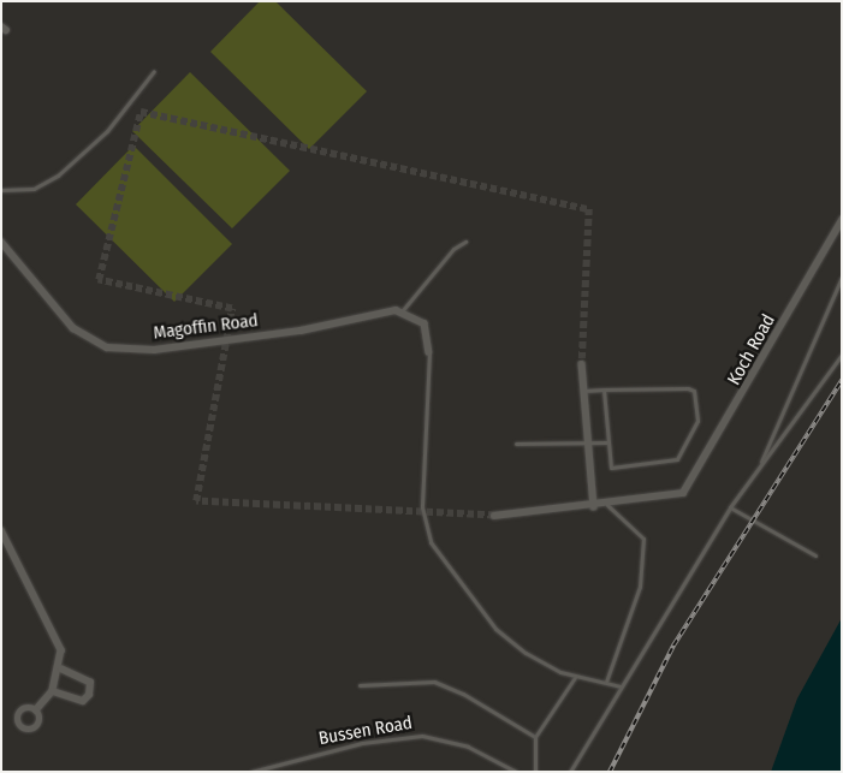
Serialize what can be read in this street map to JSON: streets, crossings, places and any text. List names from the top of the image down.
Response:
{
  "streets": {
    "street": ["Magoffin Road", "Koch Road"],
    "lane": ["Bussen Road"]
  }
}
